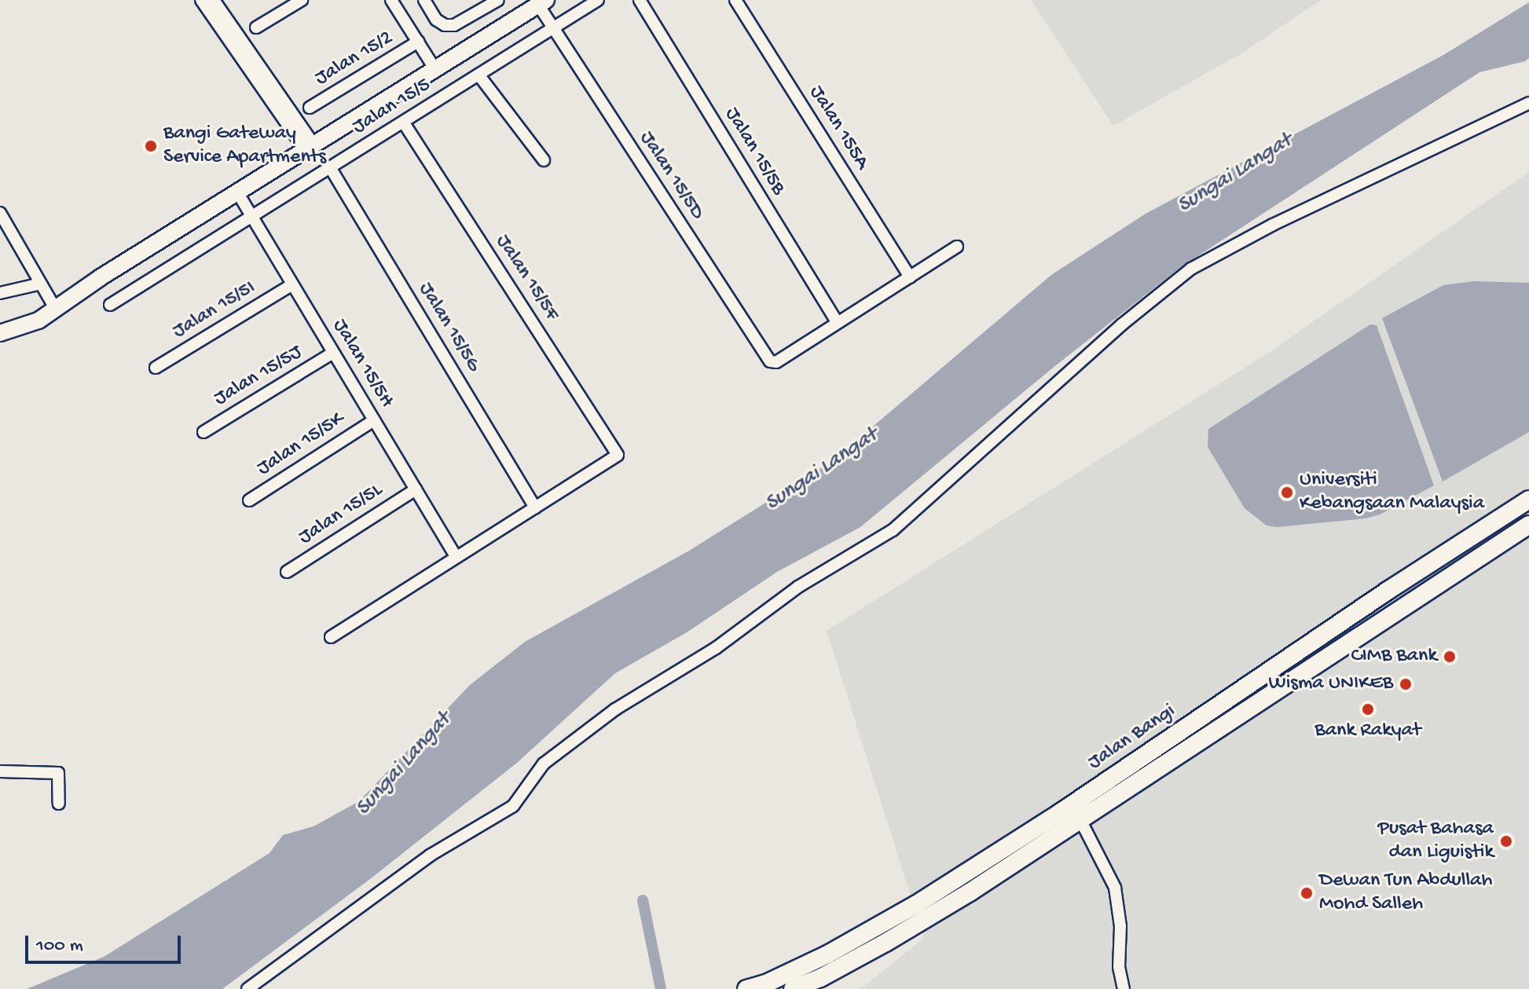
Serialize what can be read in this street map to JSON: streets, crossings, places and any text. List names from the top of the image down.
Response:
{
  "streets": {
    "main road": ["Jalan Bangi"],
    "street": [
      "Jalan 15/2",
      "Jalan 15/5",
      "Jalan 155A",
      "Jalan 15/5B",
      "Jalan 15/5D",
      "Jalan 15/5F",
      "Jalan 15/5I",
      "Jalan 15/5G",
      "Jalan 15/5H",
      "Jalan 15/5J",
      "Jalan 15/5K",
      "Jalan 15/5L"
    ]
  },
  "crossings": [
    ["Jalan 15/5", "Jalan 15/5D"],
    ["Jalan 15/5", "Jalan 15/5F"],
    ["Jalan 15/5", "Jalan 15/5G"],
    ["Jalan 15/5", "Jalan 15/5H"],
    ["Jalan 15/5B", "Jalan 15/5D"],
    ["Jalan 15/5F", "Jalan 15/5G"],
    ["Jalan 15/5I", "Jalan 15/5H"],
    ["Jalan 15/5H", "Jalan 15/5J"],
    ["Jalan 15/5H", "Jalan 15/5K"],
    ["Jalan 15/5H", "Jalan 15/5L"]
  ],
  "water": ["Sungai Langat"],
  "places": [
    "Bangi Gateway Service Apartments",
    "Universiti Kebangsaan Malaysia",
    "CIMB Bank",
    "Wisma UNIKEB",
    "Bank Rakyat",
    "Pusat Bahasa dan Liguistik",
    "Dewan Tun Abdullah Mohd Salleh"
  ],
  "scale_bar": "100 m"
}
